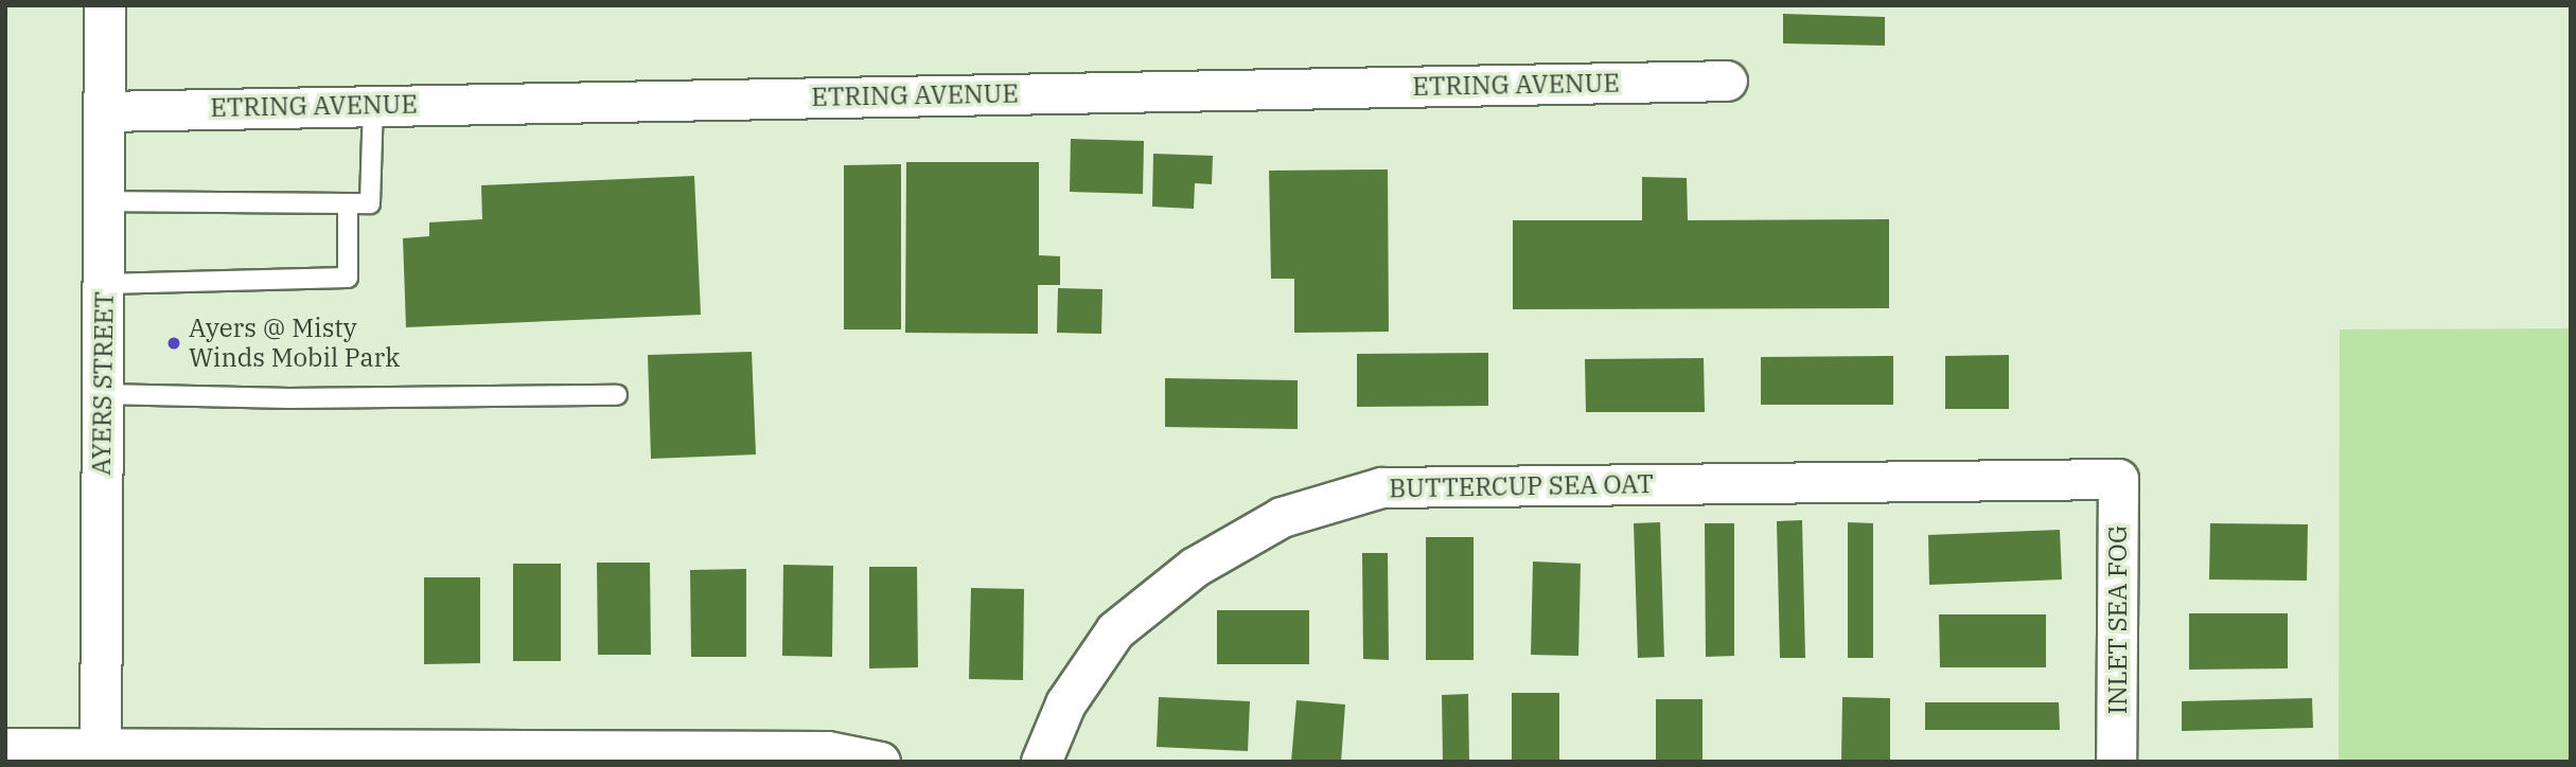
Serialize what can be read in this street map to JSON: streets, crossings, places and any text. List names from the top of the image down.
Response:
{
  "streets": {
    "main road": ["AYERS STREET"],
    "street": ["ETRING AVENUE", "BUTTERCUP SEA OAT", "INLET SEA FOG"]
  },
  "crossings": [
    ["ETRING AVENUE", "AYERS STREET"],
    ["BUTTERCUP SEA OAT", "INLET SEA FOG"]
  ],
  "places": ["Ayers @ Misty Winds Mobil Park"]
}
